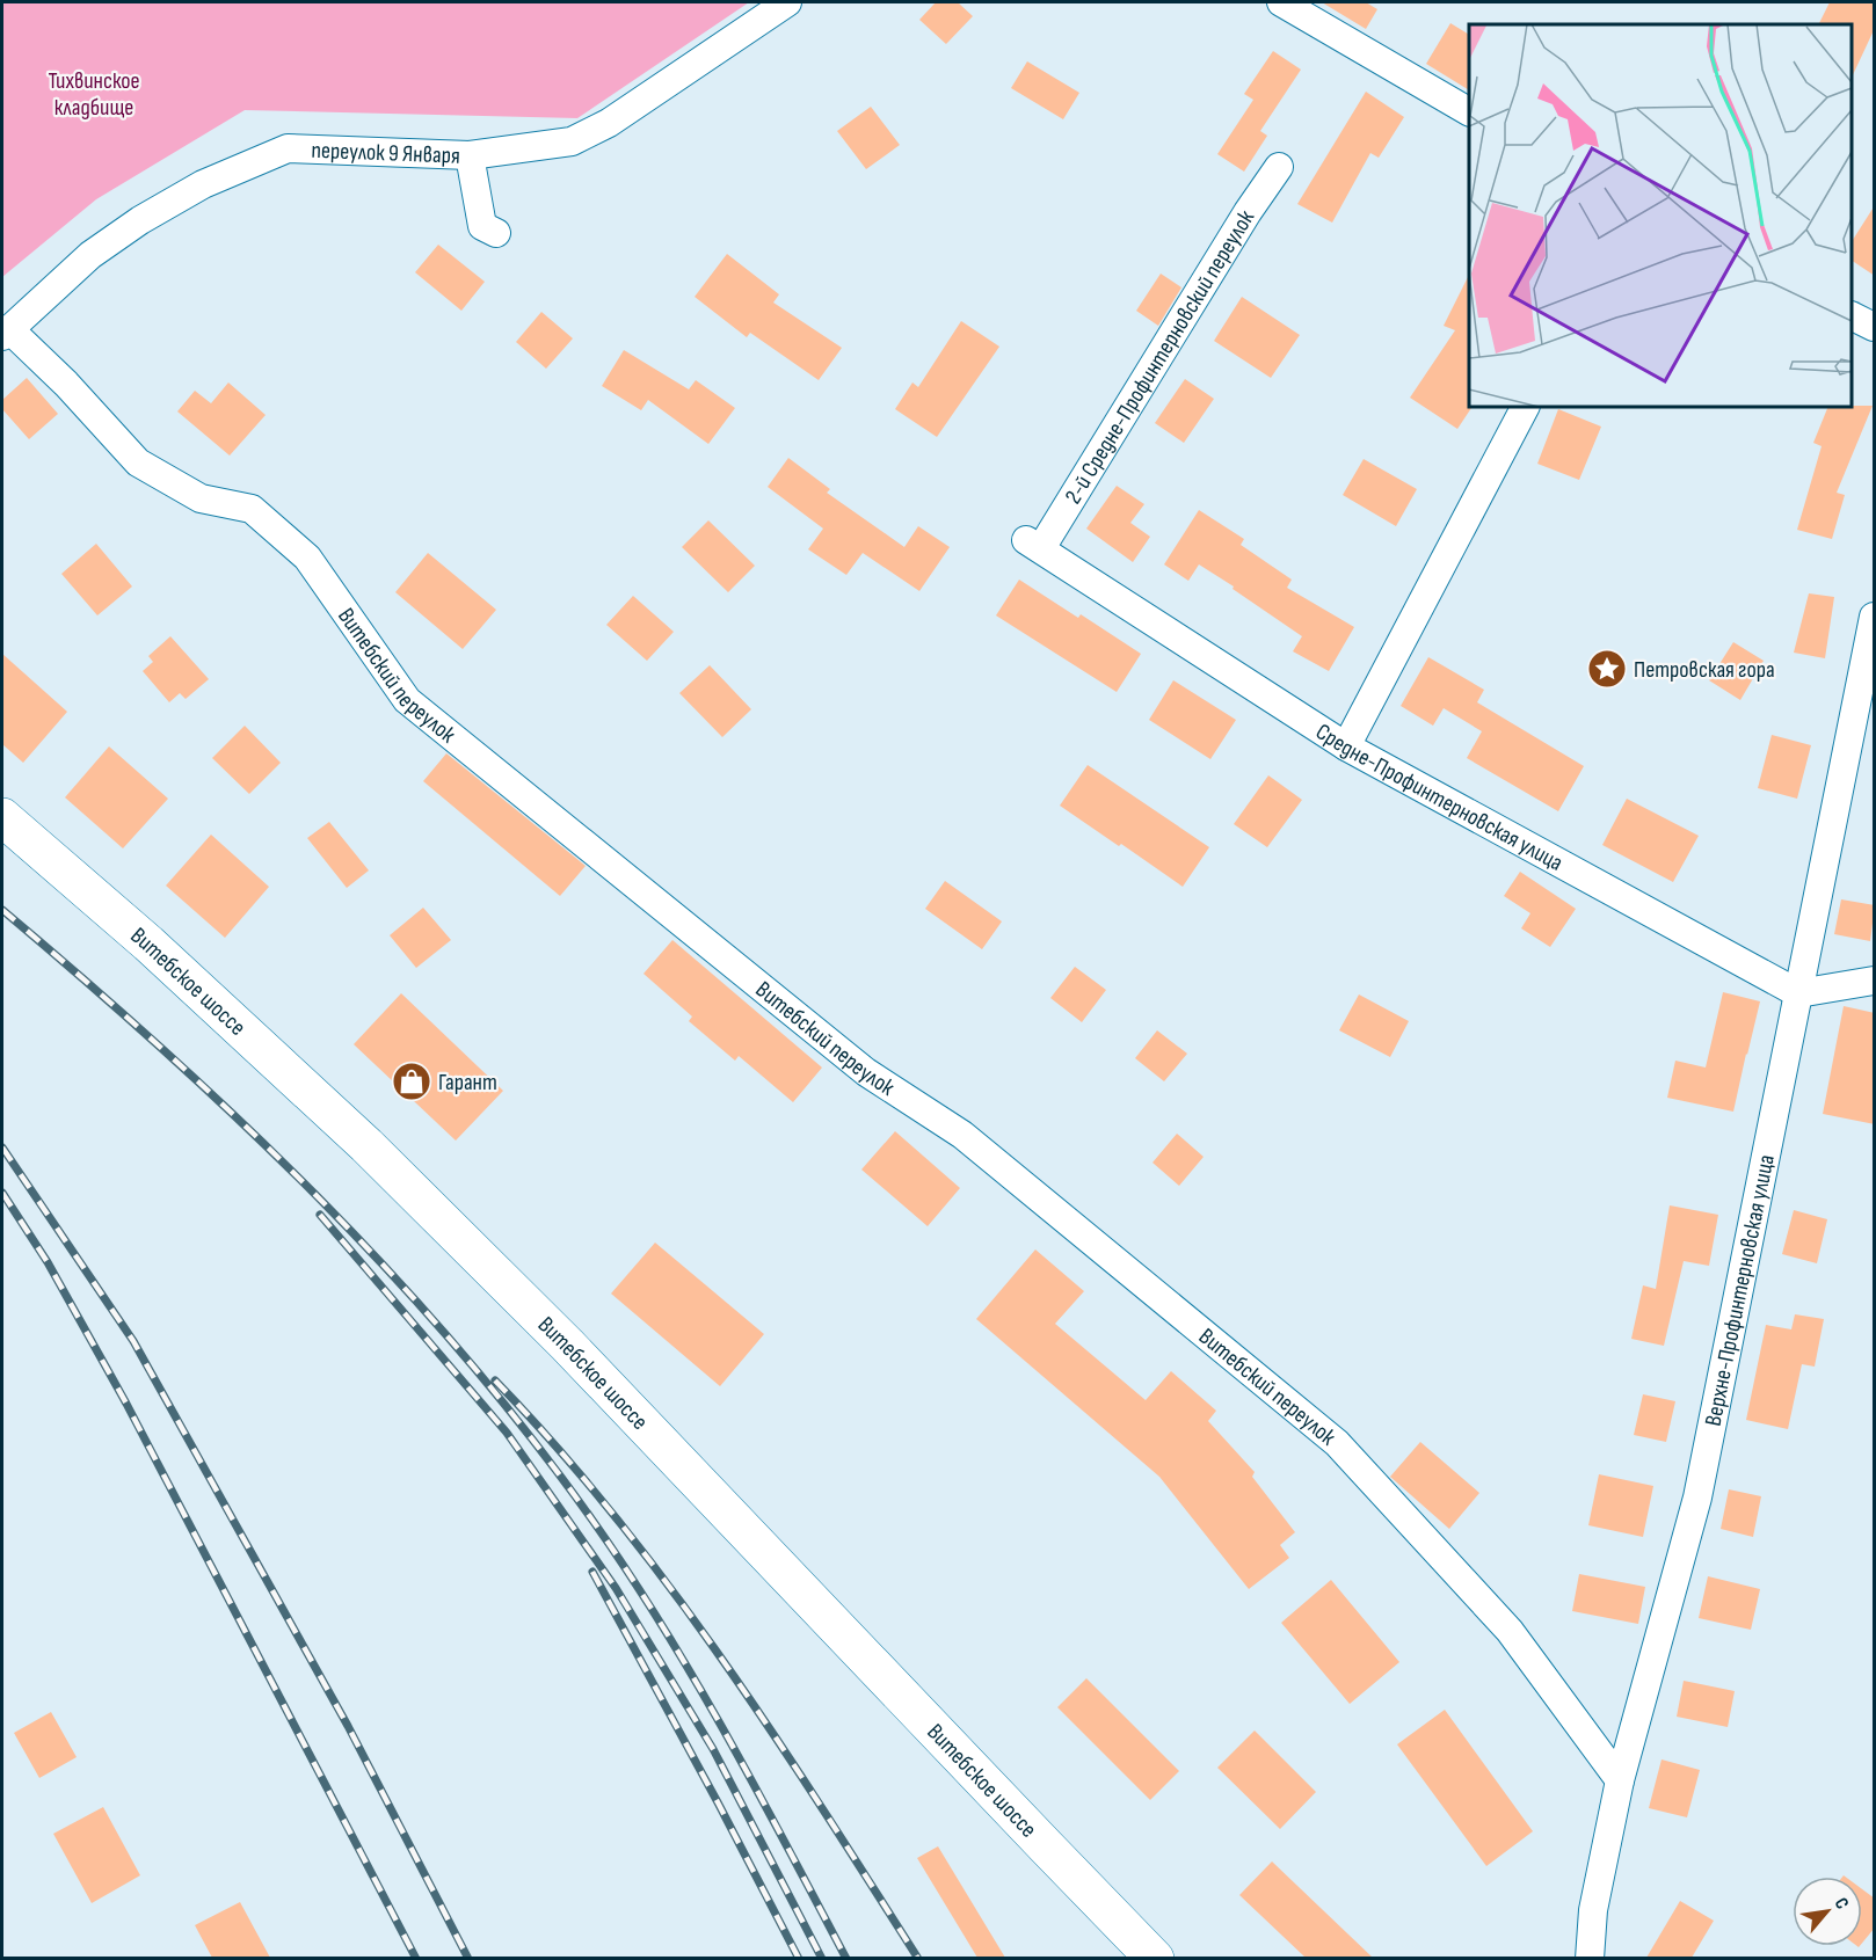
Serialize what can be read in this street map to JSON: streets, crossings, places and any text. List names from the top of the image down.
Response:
{
  "streets": {
    "main road": ["Витебское шоссе"],
    "street": [
      "переулок 9 Января",
      "2-й Средне-Профинтерновский переулок",
      "Витебский переулок",
      "Средне-Профинтерновская улица",
      "Верхне-Профинтерновская улица"
    ]
  },
  "crossings": [
    ["переулок 9 Января", "Витебский переулок"],
    ["2-й Средне-Профинтерновский переулок", "Средне-Профинтерновская улица"],
    ["Витебский переулок", "Верхне-Профинтерновская улица"],
    ["Средне-Профинтерновская улица", "Верхне-Профинтерновская улица"]
  ],
  "parks": ["Тихвинское кладбище"],
  "places": {
    "place": ["Петровская гора"],
    "shop": ["Гарант"]
  },
  "north": "top right"
}
